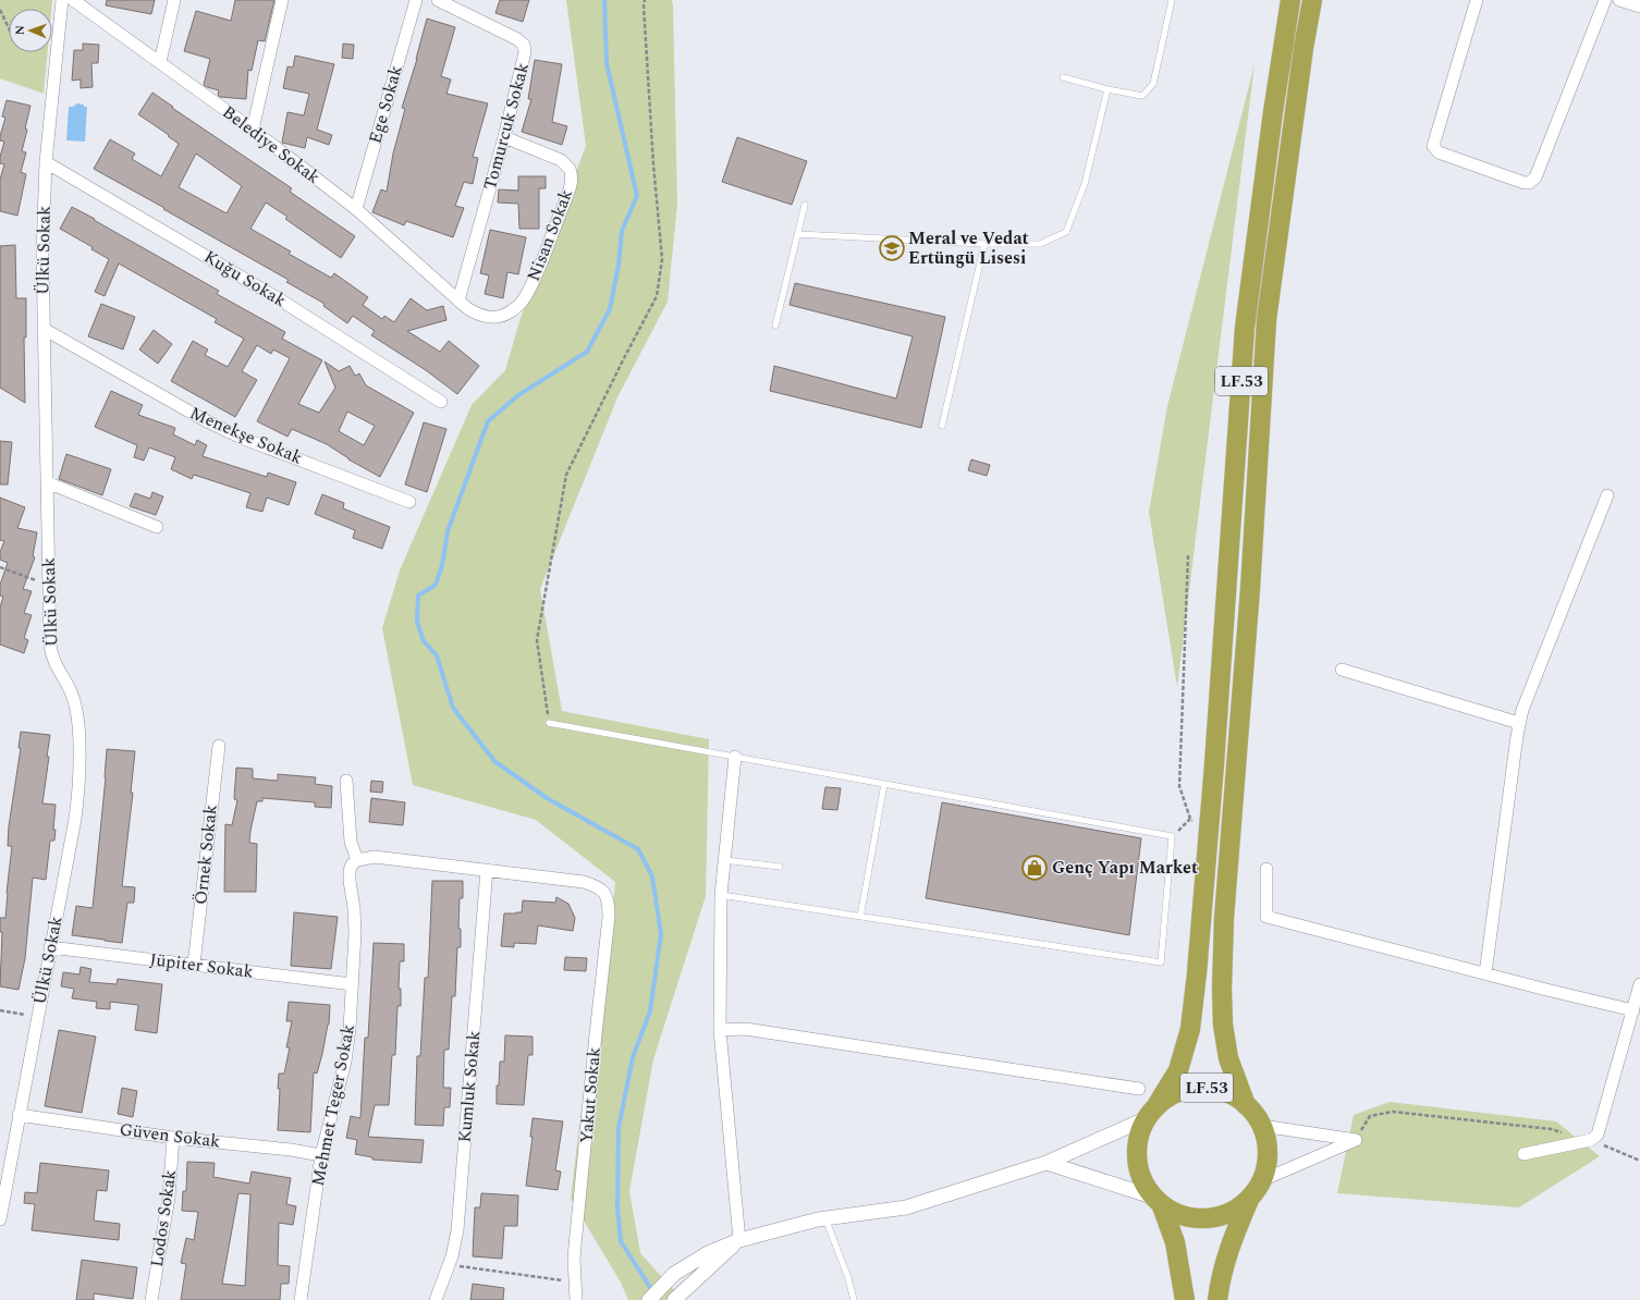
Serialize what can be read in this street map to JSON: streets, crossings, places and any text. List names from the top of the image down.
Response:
{
  "streets": {
    "highway": ["LF.53"],
    "street": [
      "Ege Sokak",
      "Tomurcuk Sokak",
      "Belediye Sokak",
      "Nisan Sokak",
      "Ülkü Sokak",
      "Kuğu Sokak",
      "Menekşe Sokak",
      "Örnek Sokak",
      "Jüpiter Sokak",
      "Kumluk Sokak",
      "Yakut Sokak",
      "Mehmet Teger Sokak",
      "Güven Sokak",
      "Lodos Sokak"
    ]
  },
  "crossings": [
    ["Ege Sokak", "Belediye Sokak"],
    ["Tomurcuk Sokak", "Belediye Sokak"],
    ["Tomurcuk Sokak", "Nisan Sokak"],
    ["Belediye Sokak", "Nisan Sokak"],
    ["Ülkü Sokak", "Kuğu Sokak"],
    ["Ülkü Sokak", "Menekşe Sokak"],
    ["Ülkü Sokak", "Jüpiter Sokak"],
    ["Ülkü Sokak", "Güven Sokak"],
    ["Örnek Sokak", "Jüpiter Sokak"],
    ["Jüpiter Sokak", "Mehmet Teger Sokak"],
    ["Kumluk Sokak", "Yakut Sokak"],
    ["Mehmet Teger Sokak", "Güven Sokak"],
    ["Güven Sokak", "Lodos Sokak"]
  ],
  "places": {
    "school or university": ["Meral ve Vedat Ertüngü Lisesi"],
    "shop": ["Genç Yapı Market"]
  },
  "north": "left"
}
